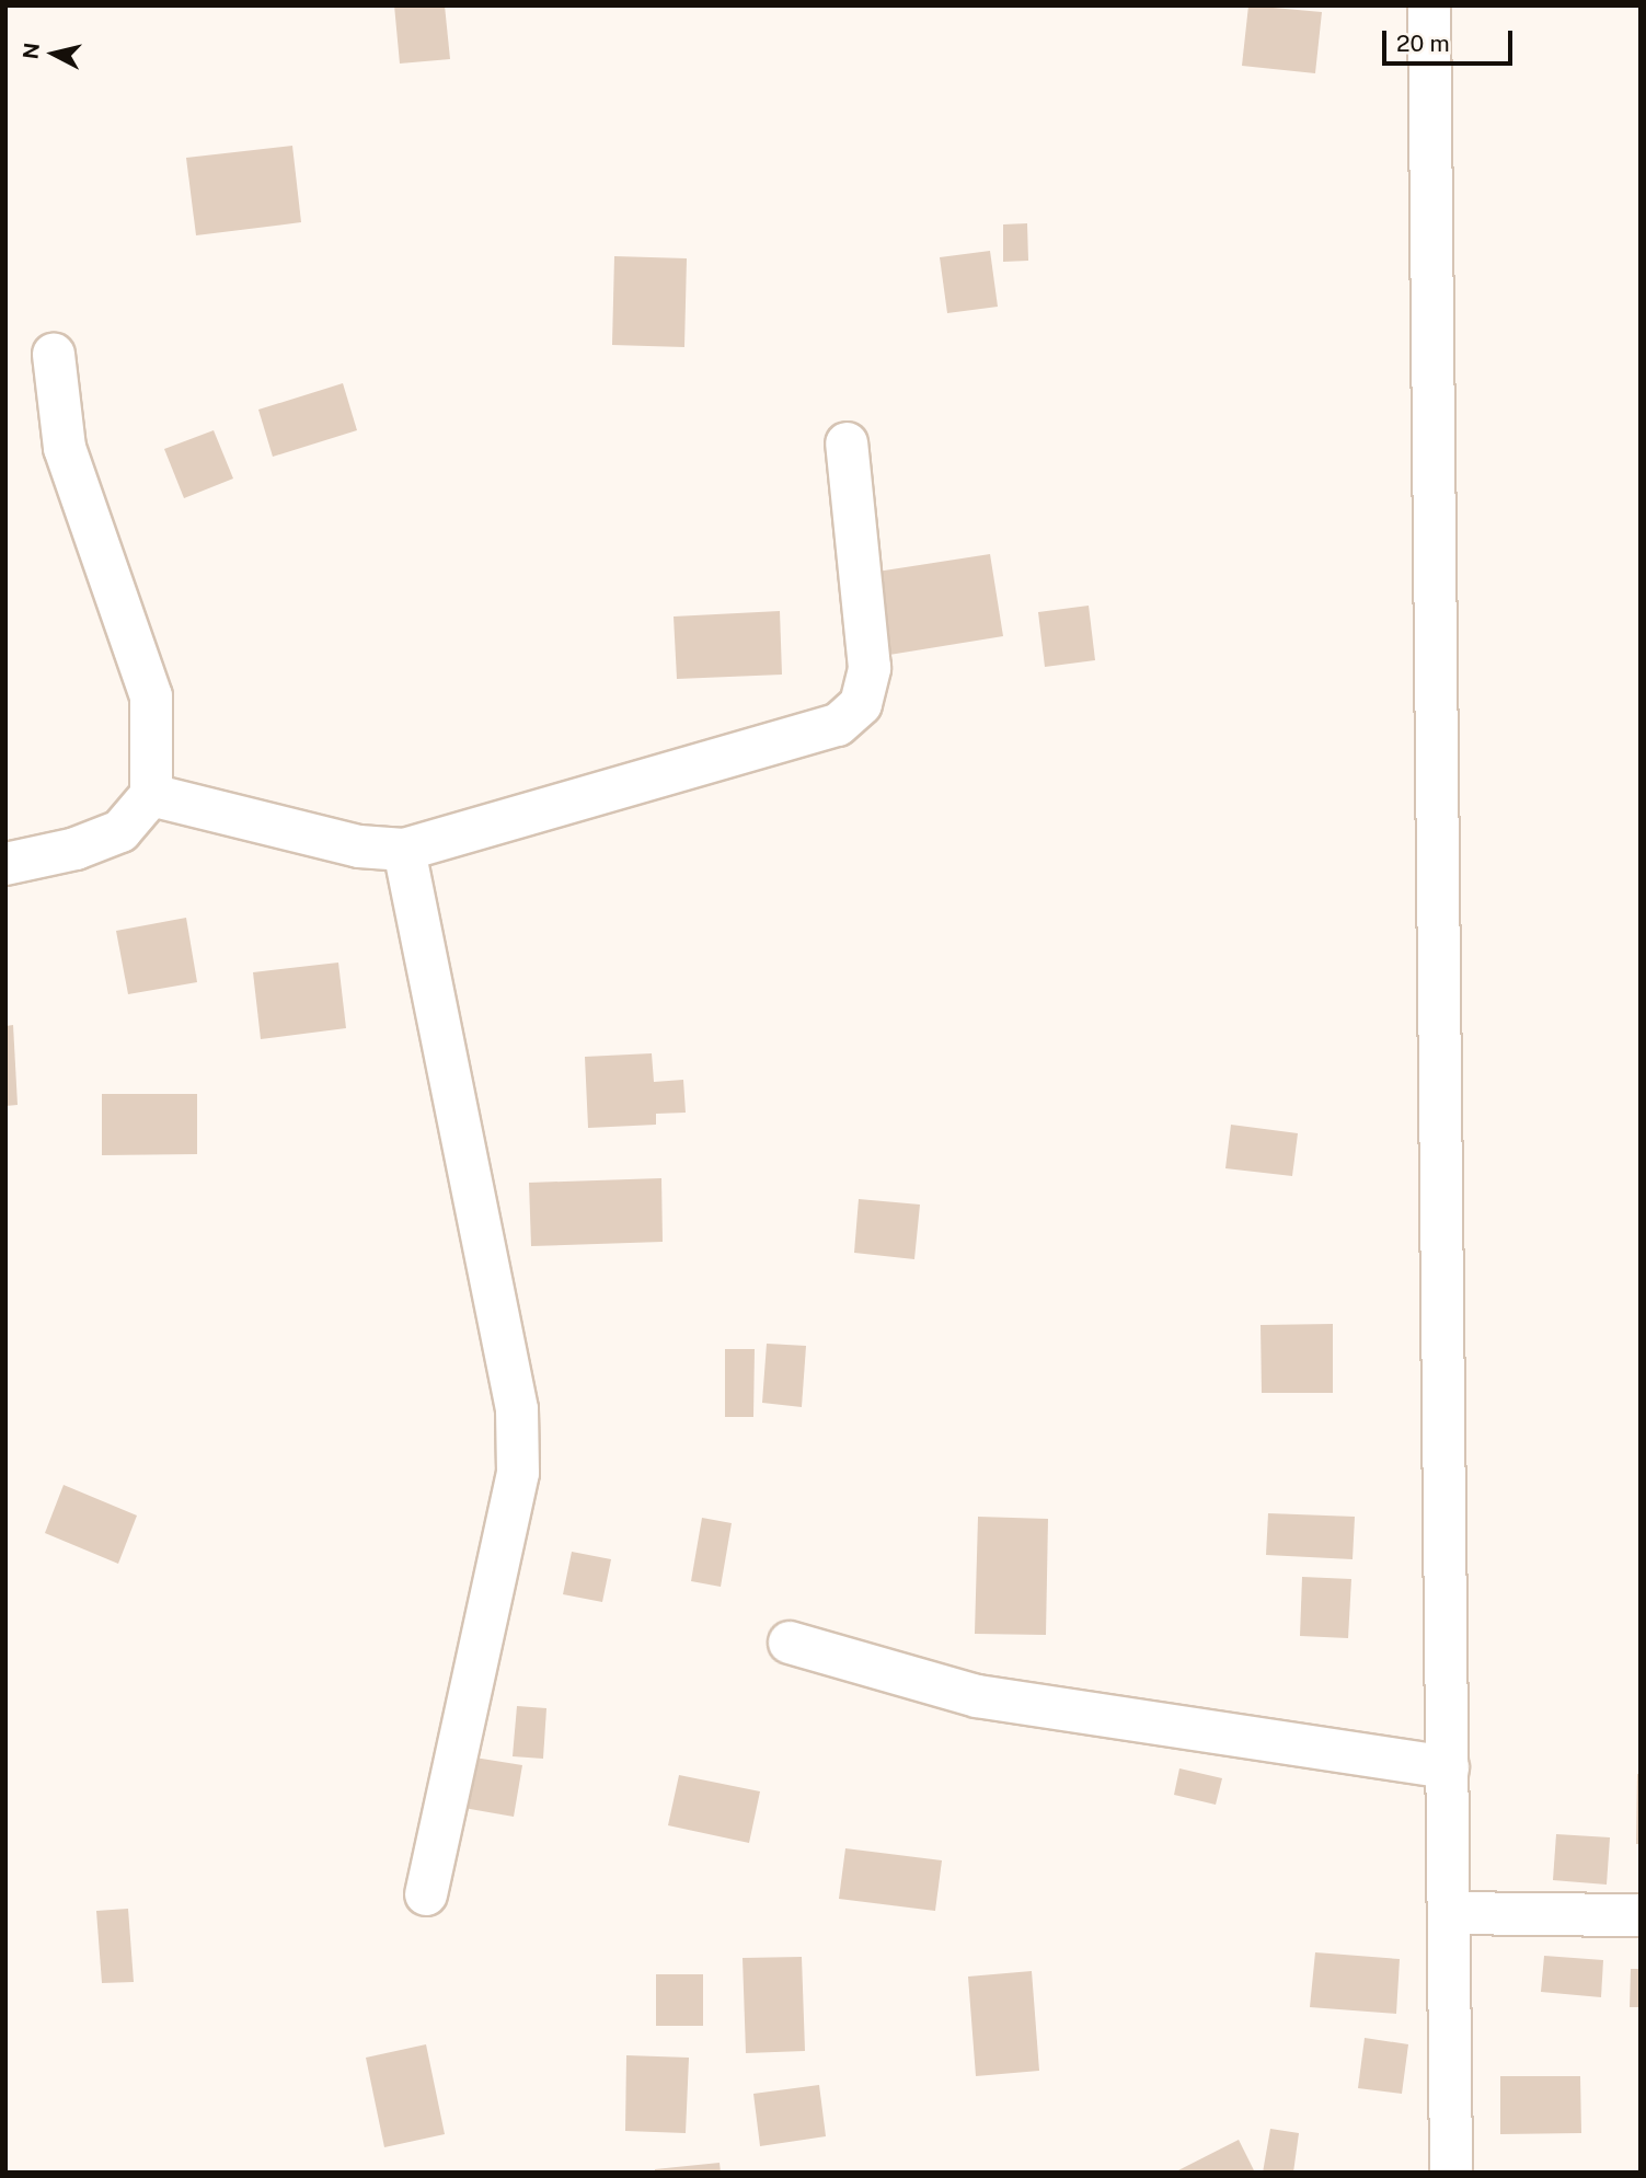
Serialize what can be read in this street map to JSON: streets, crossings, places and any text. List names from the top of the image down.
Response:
{
  "scale_bar": "20 m",
  "north": "left"
}
